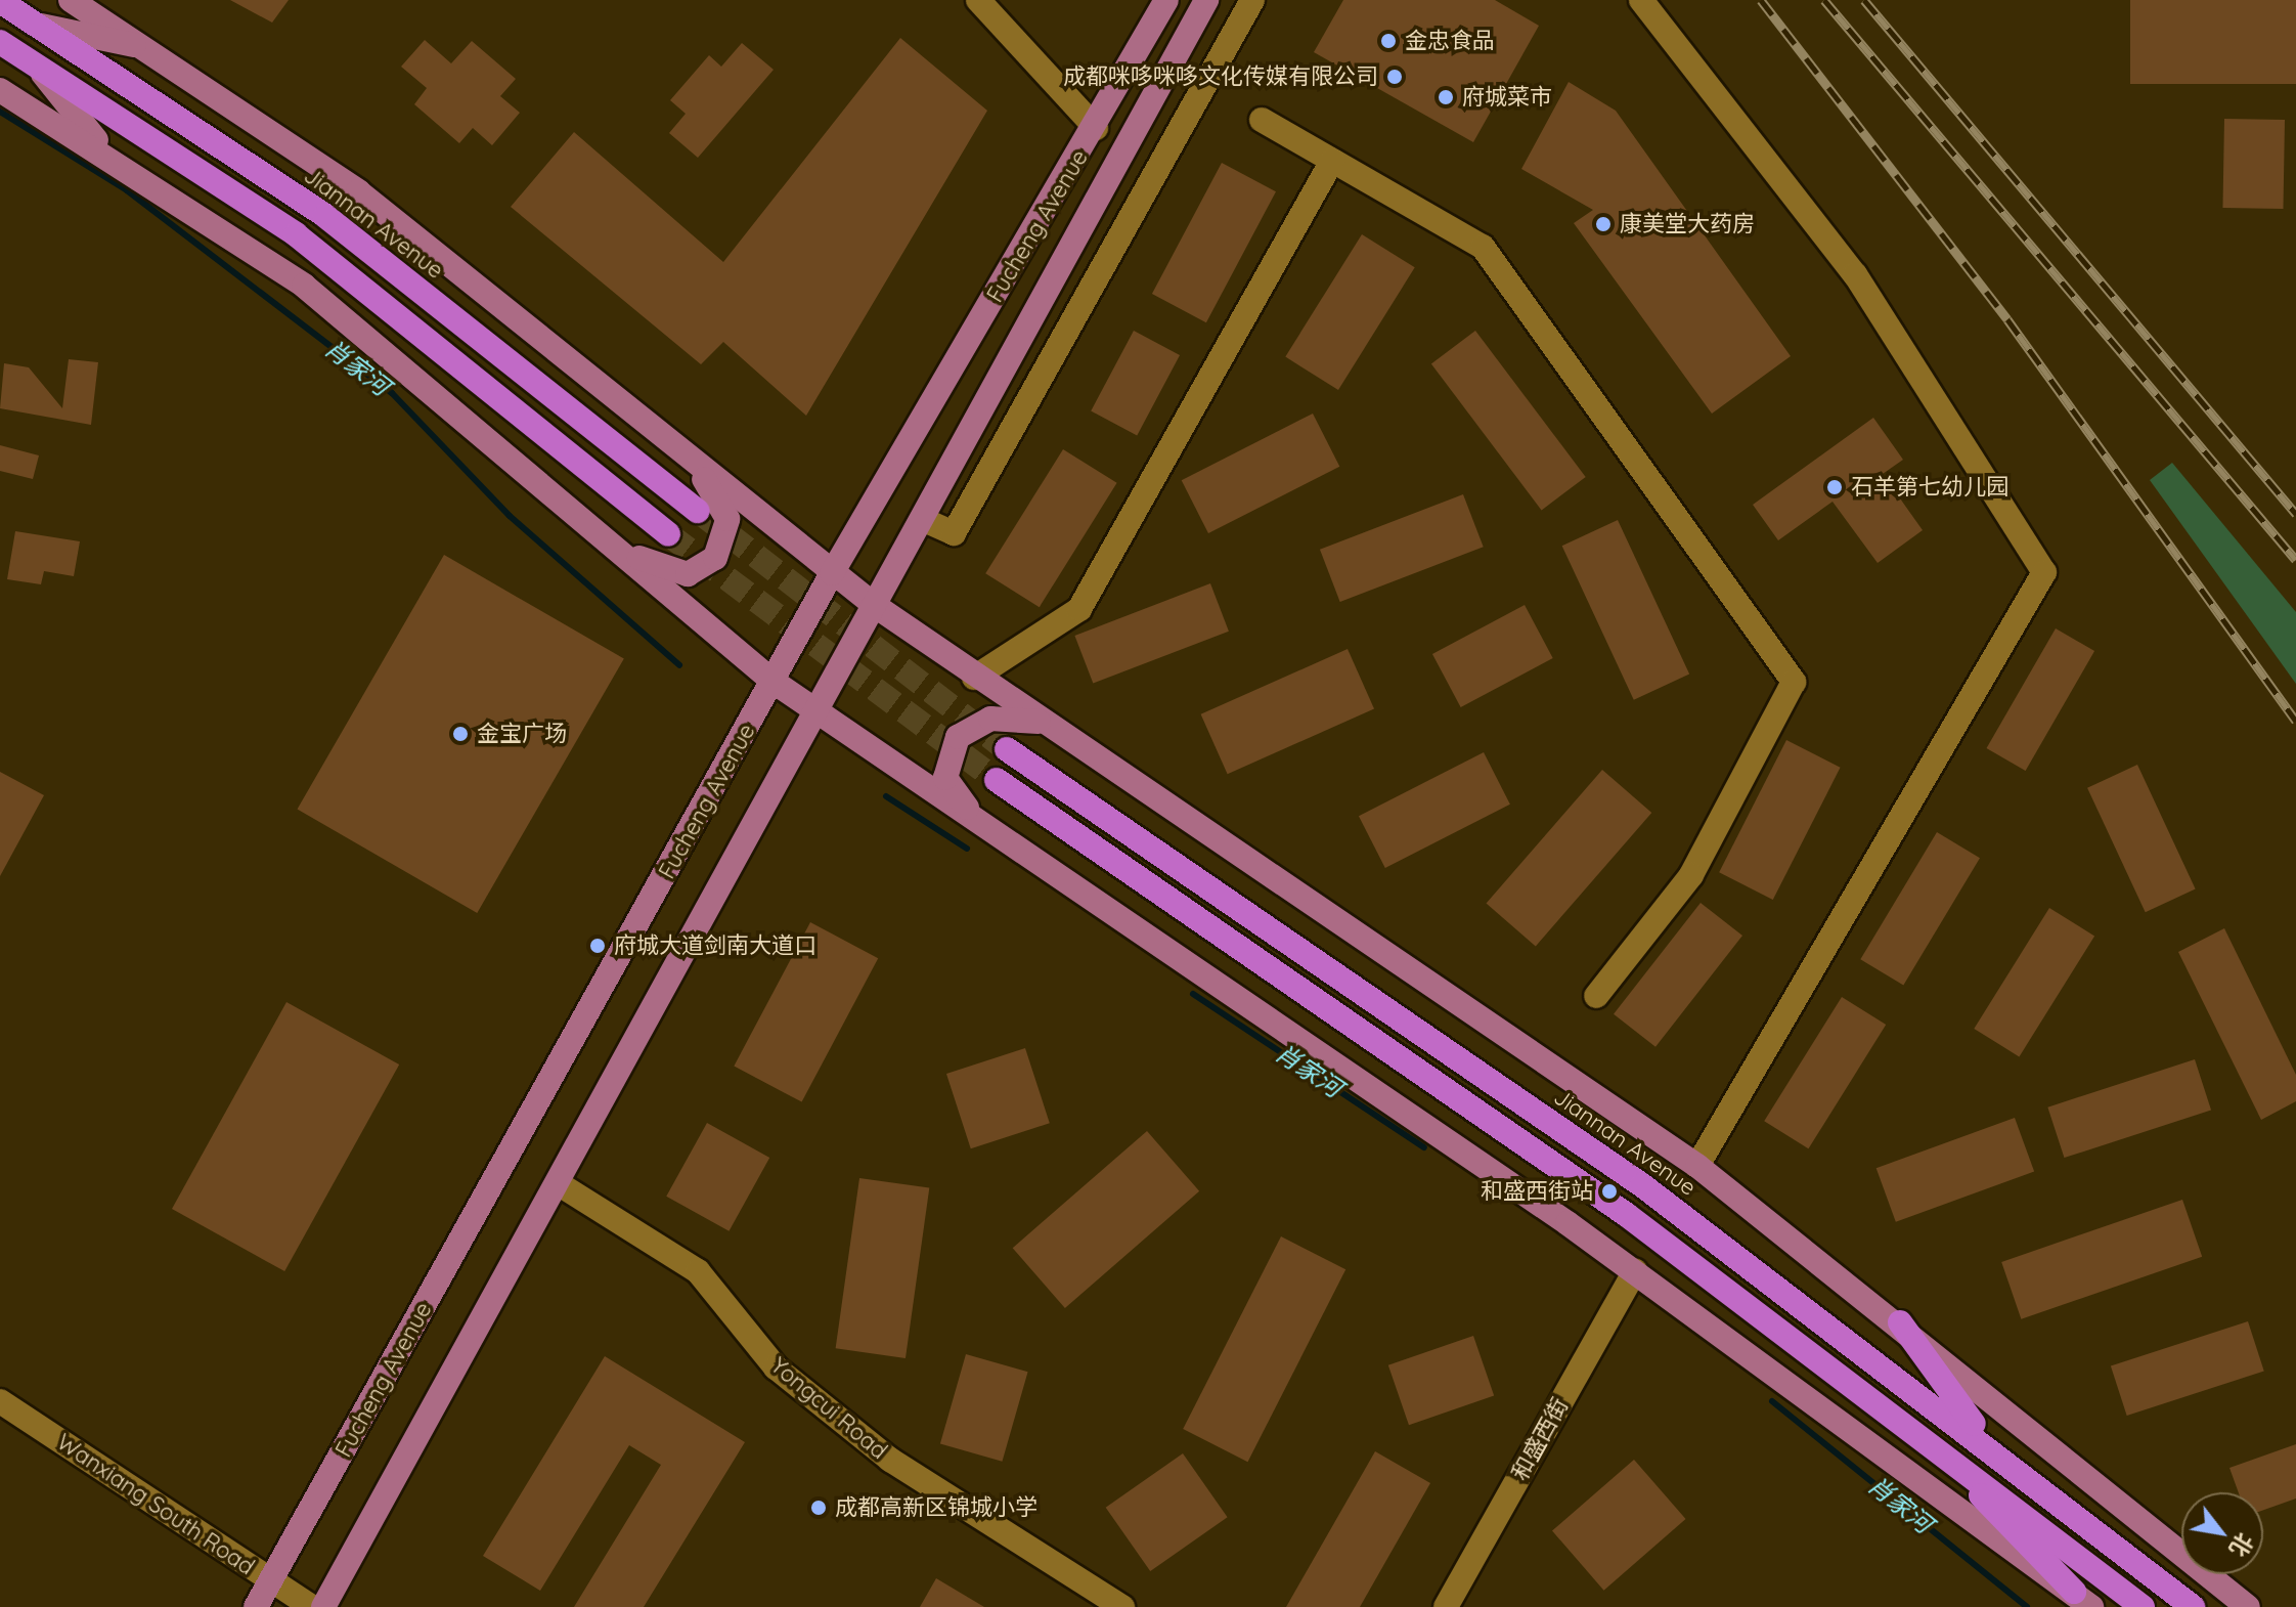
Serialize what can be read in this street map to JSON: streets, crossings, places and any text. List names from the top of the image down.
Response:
{
  "streets": {
    "highway": ["Jiannan Avenue"],
    "main road": ["Fucheng Avenue"],
    "street": ["Yongcui Road", "和盛西街", "Wanxiang South Road"]
  },
  "crossings": [
    ["Fucheng Avenue", "Yongcui Road"],
    ["Fucheng Avenue", "Wanxiang South Road"]
  ],
  "water": ["肖家河"],
  "places": [
    "金忠食品",
    "成都咪哆咪哆文化传媒有限公司",
    "府城菜市",
    "康美堂大药房",
    "石羊第七幼儿园",
    "金宝广场",
    "府城大道剑南大道口",
    "和盛西街站",
    "成都高新区锦城小学"
  ],
  "north": "bottom right"
}
